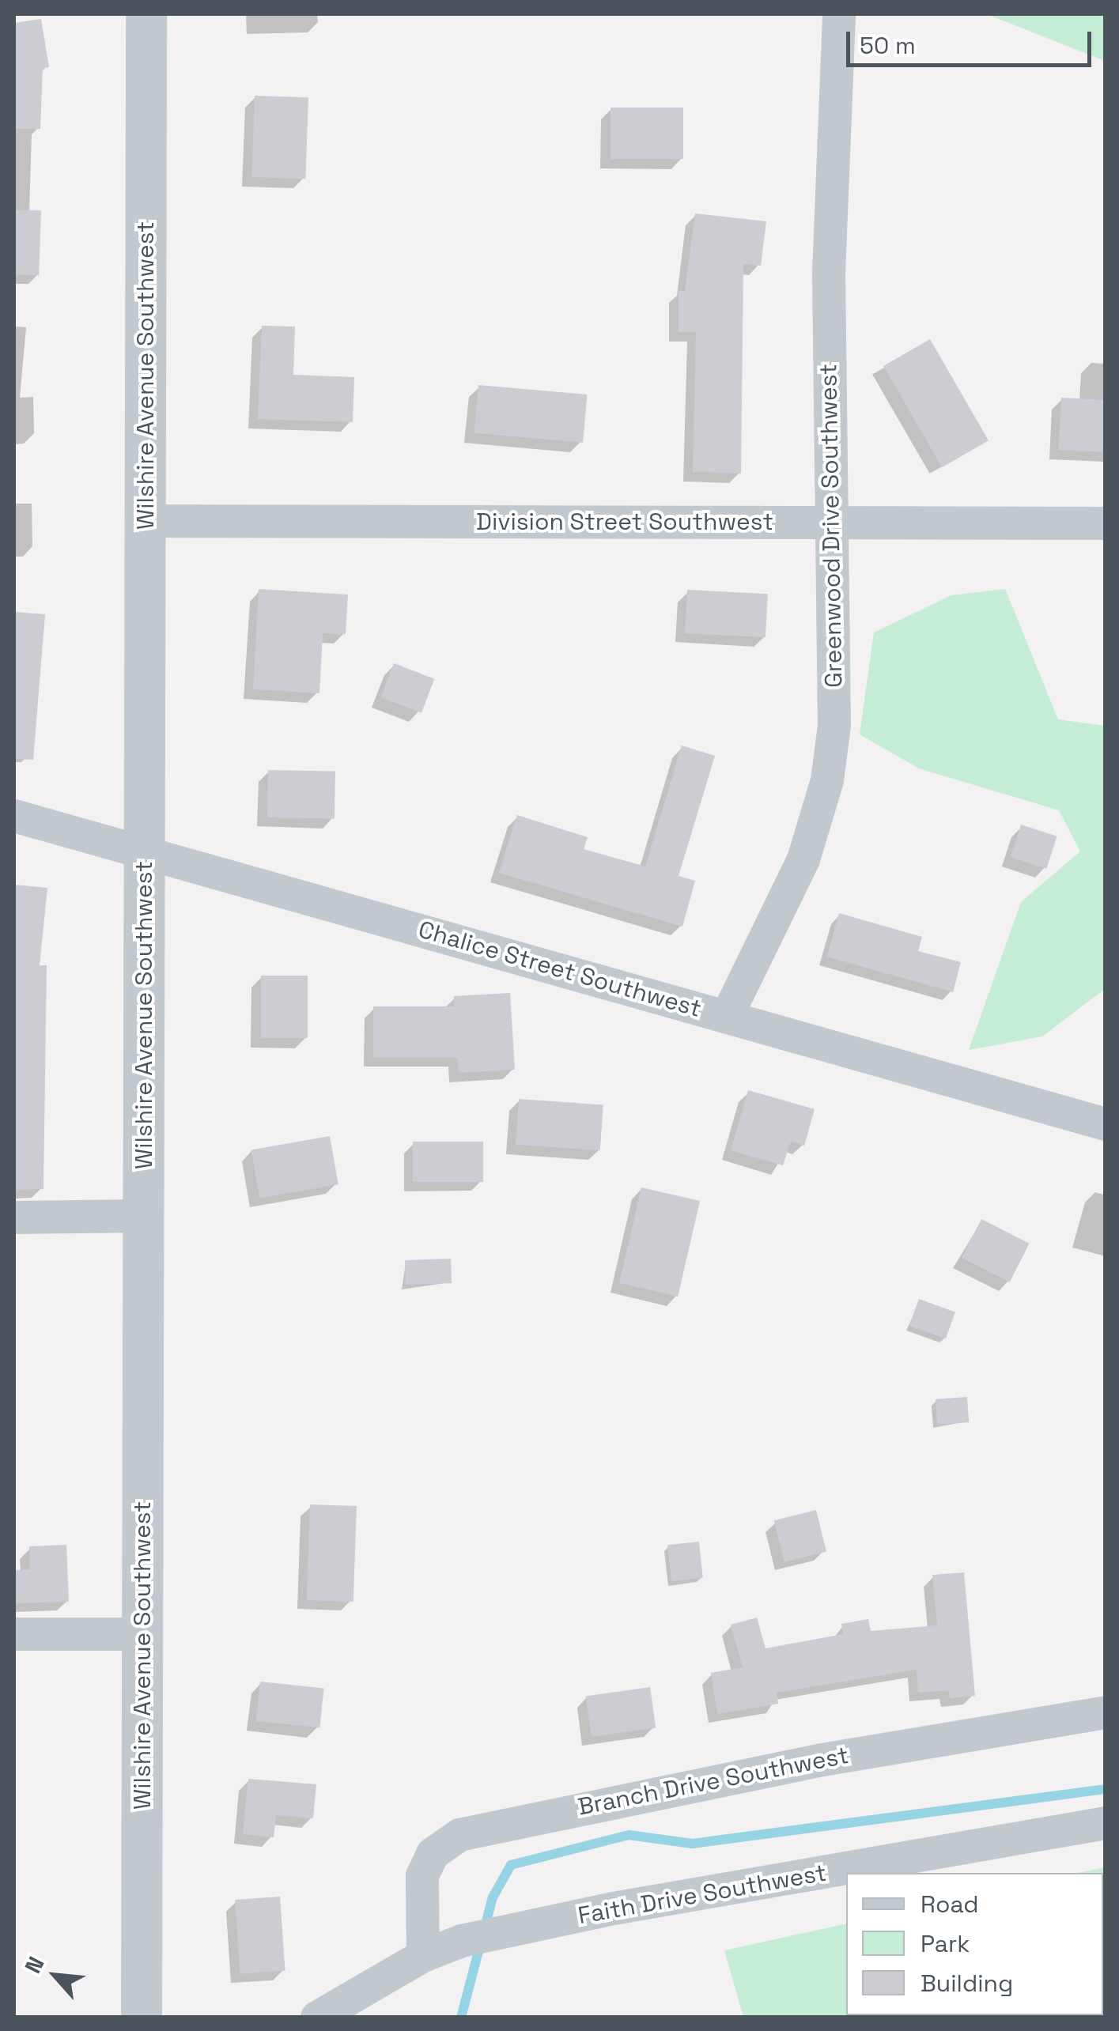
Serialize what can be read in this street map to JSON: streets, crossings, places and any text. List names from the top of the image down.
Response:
{
  "streets": {
    "street": [
      "Wilshire Avenue Southwest",
      "Division Street Southwest",
      "Greenwood Drive Southwest",
      "Chalice Street Southwest",
      "Branch Drive Southwest",
      "Faith Drive Southwest"
    ]
  },
  "crossings": [
    ["Wilshire Avenue Southwest", "Division Street Southwest"],
    ["Wilshire Avenue Southwest", "Chalice Street Southwest"],
    ["Division Street Southwest", "Greenwood Drive Southwest"],
    ["Greenwood Drive Southwest", "Chalice Street Southwest"],
    ["Branch Drive Southwest", "Faith Drive Southwest"]
  ],
  "legend": ["Road", "Park", "Building"],
  "scale_bar": "50 m",
  "north": "top left"
}
